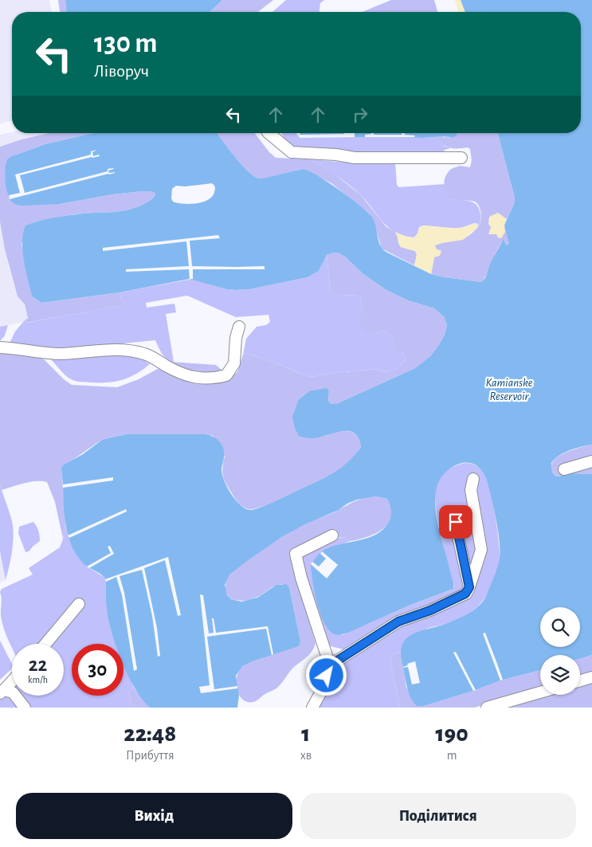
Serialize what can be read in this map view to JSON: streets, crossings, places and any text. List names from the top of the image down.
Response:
{
  "water": ["Kamianske Reservoir"],
  "page": {
    "turn": ["130 m", "Ліворуч"],
    "speed": "22 km/h",
    "limit": "30",
    "eta": [
      "22:48",
      "Прибуття",
      "1",
      "хв",
      "190",
      "m"
    ],
    "buttons": ["Вихід", "Поділитися"]
  }
}
